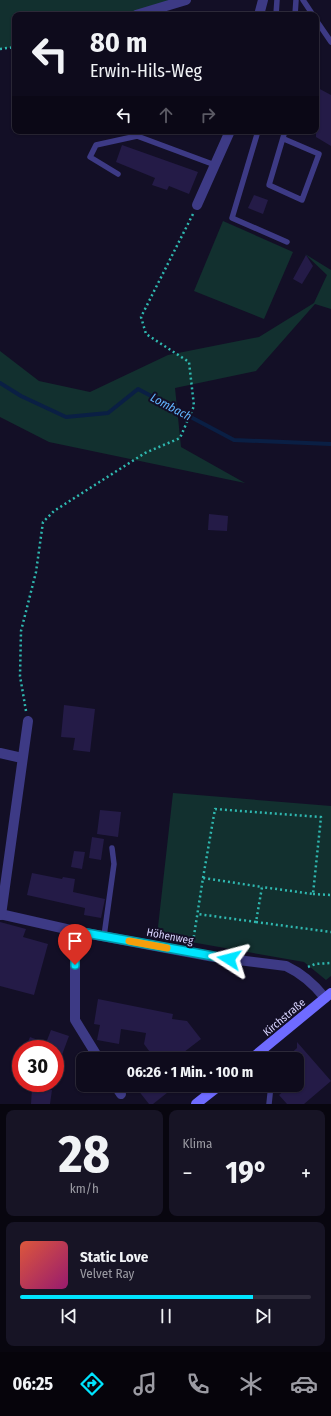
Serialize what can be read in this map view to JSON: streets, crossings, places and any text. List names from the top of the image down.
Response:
{
  "streets": {
    "street": ["Höhenweg", "Kirchstraße"]
  },
  "crossings": [
    ["Höhenweg", "Kirchstraße"]
  ],
  "water": ["Lombach"],
  "page": {
    "turn": ["80 m", "Erwin-Hils-Weg"],
    "limit": "30",
    "trip": "06:26 · 1 Min. · 100 m",
    "tile": [
      ["28", "km/h"],
      "Klima"
    ],
    "heat": ["−", "19°", "+"],
    "song": ["Static Love", "Velvet Ray"],
    "tabs": "06:25"
  }
}
